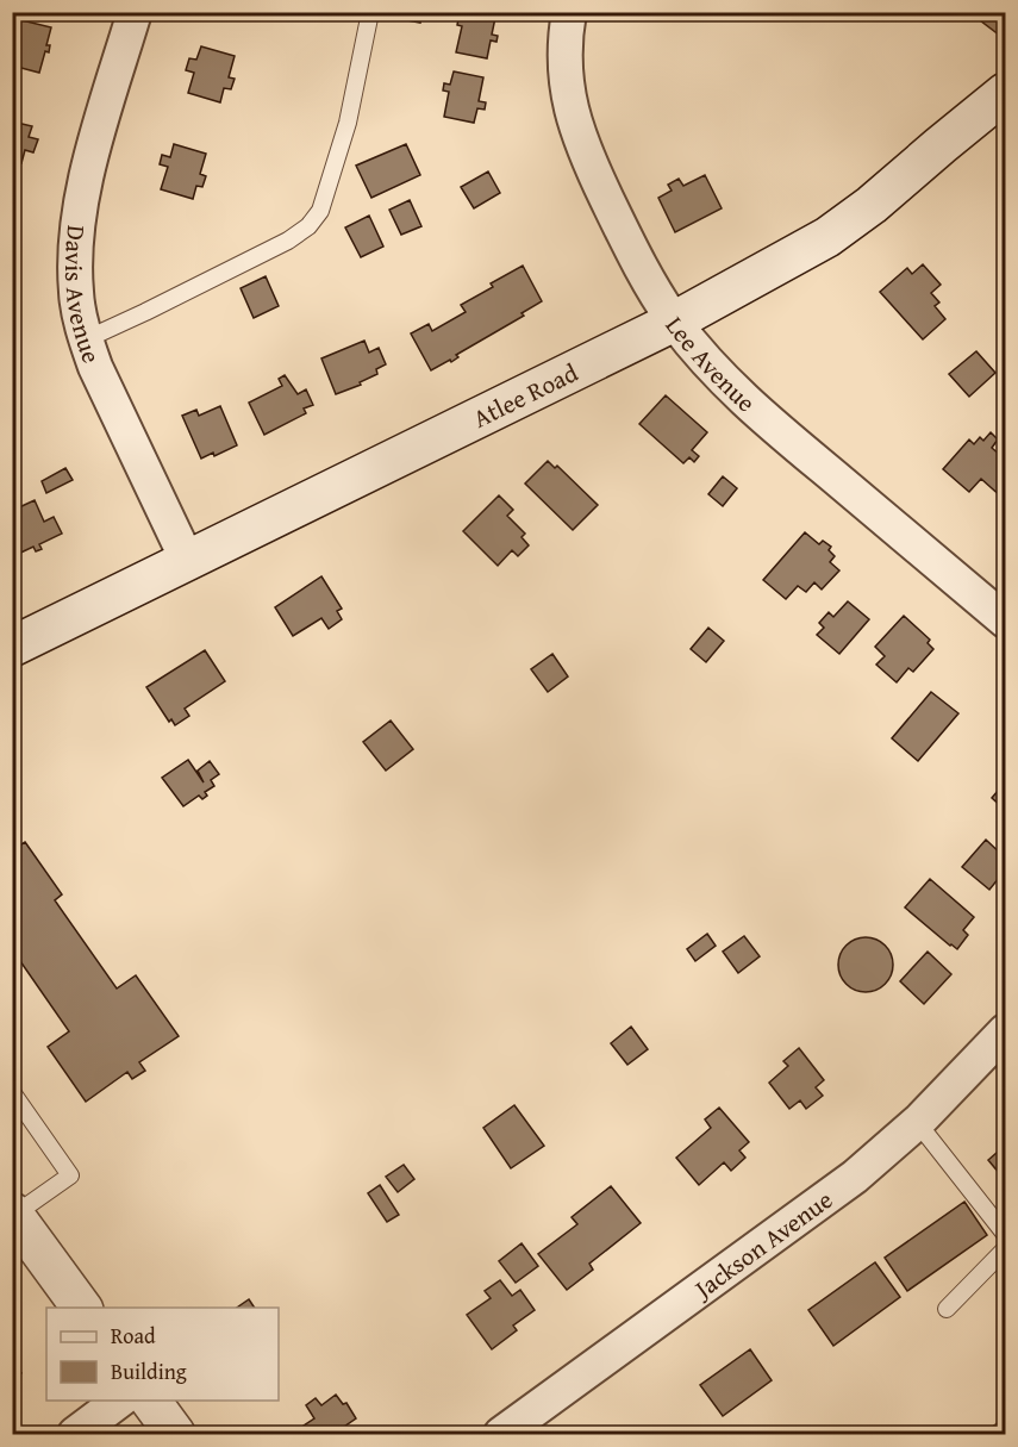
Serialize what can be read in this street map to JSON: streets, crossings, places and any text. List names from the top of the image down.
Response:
{
  "streets": {
    "main road": ["Atlee Road"],
    "street": ["Davis Avenue", "Lee Avenue", "Jackson Avenue"]
  },
  "crossings": [
    ["Davis Avenue", "Atlee Road"],
    ["Lee Avenue", "Atlee Road"]
  ],
  "legend": ["Road", "Building"]
}
